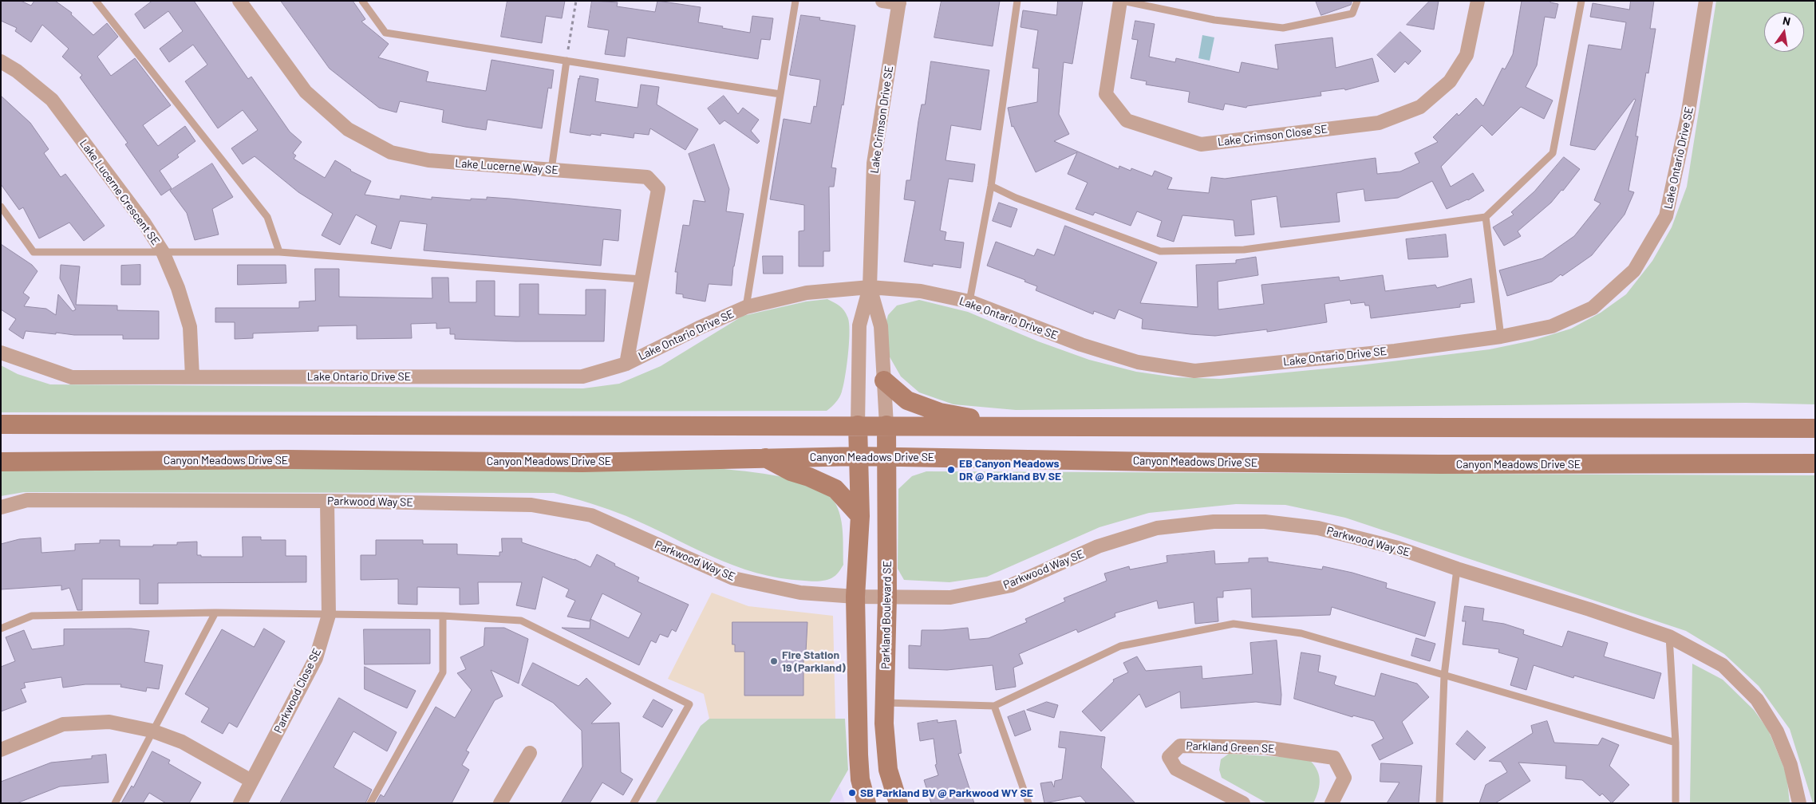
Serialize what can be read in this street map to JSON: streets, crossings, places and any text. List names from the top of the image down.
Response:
{
  "streets": {
    "main road": ["Canyon Meadows Drive SE", "Parkland Boulevard SE"],
    "street": [
      "Lake Crimson Drive SE",
      "Lake Crimson Close SE",
      "Lake Ontario Drive SE",
      "Lake Lucerne Way SE",
      "Lake Lucerne Crescent SE",
      "Parkwood Way SE",
      "Parkwood Close SE",
      "Parkland Green SE"
    ]
  },
  "crossings": [
    ["Lake Crimson Drive SE", "Lake Ontario Drive SE"],
    ["Lake Crimson Drive SE", "Parkland Boulevard SE"],
    ["Lake Ontario Drive SE", "Lake Lucerne Way SE"],
    ["Lake Ontario Drive SE", "Lake Lucerne Crescent SE"],
    ["Canyon Meadows Drive SE", "Parkland Boulevard SE"],
    ["Parkwood Way SE", "Parkland Boulevard SE"],
    ["Parkwood Way SE", "Parkwood Close SE"]
  ],
  "places": ["EB Canyon Meadows DR @ Parkland BV SE", "Fire Station 19 (Parkland)", "SB Parkland BV @ Parkwood WY SE"],
  "north": "top"
}
